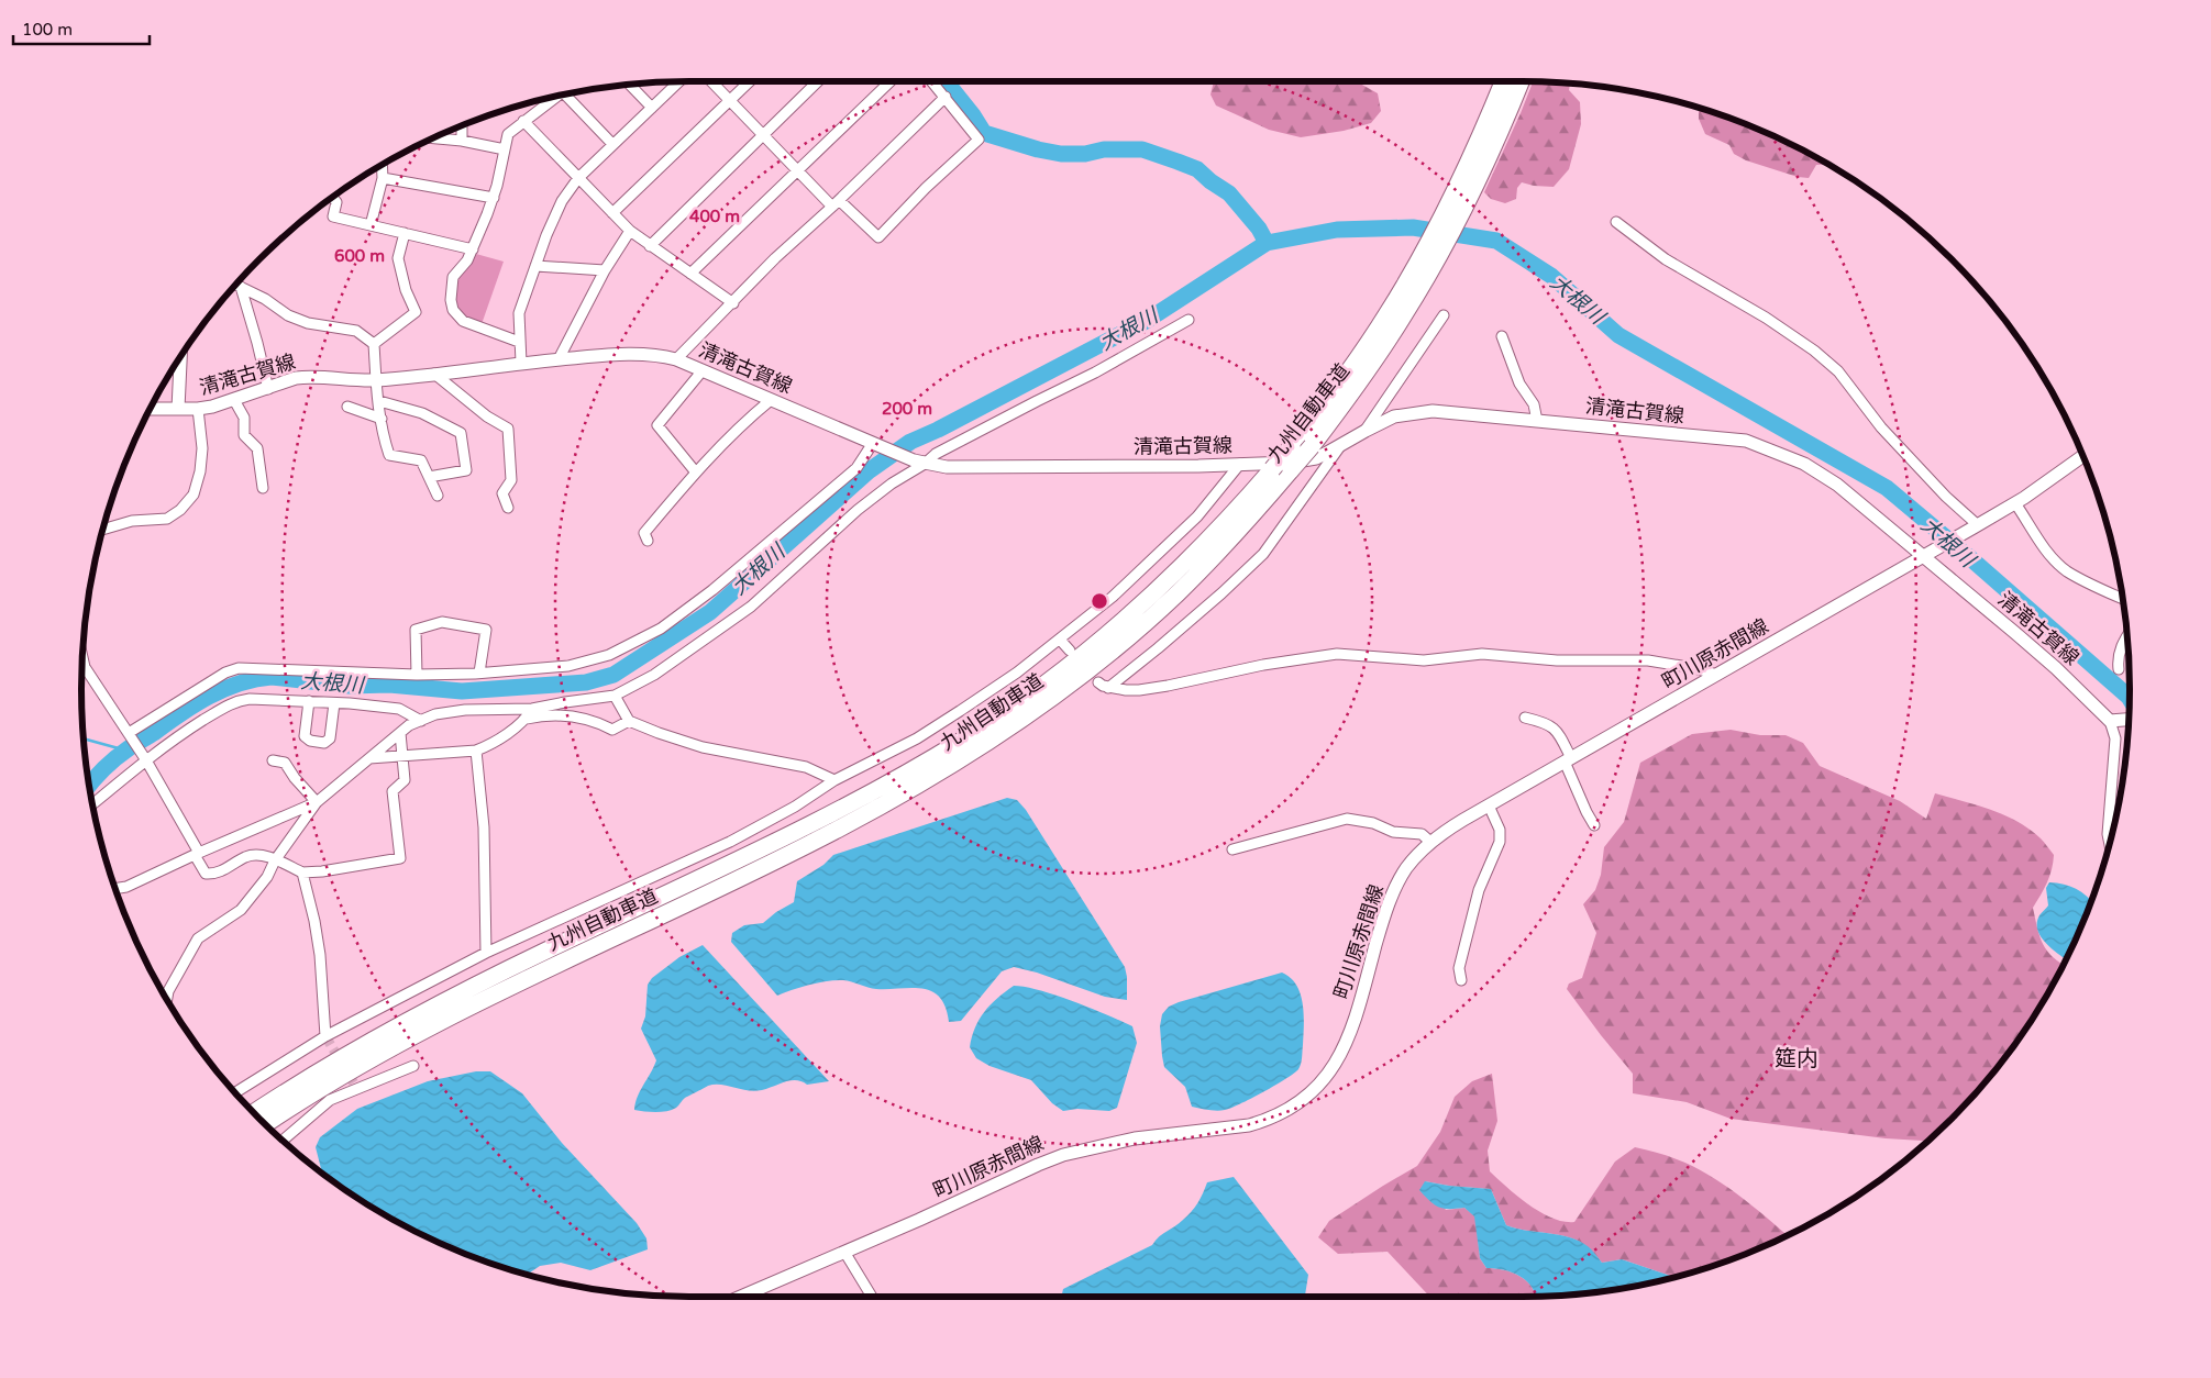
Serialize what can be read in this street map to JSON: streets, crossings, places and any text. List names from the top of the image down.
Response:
{
  "streets": {
    "highway": ["九州自動車道"],
    "main road": ["清滝古賀線", "町川原赤間線"]
  },
  "crossings": [
    ["清滝古賀線", "町川原赤間線"]
  ],
  "districts": ["筵内"],
  "water": ["大根川"],
  "scale_bar": "100 m",
  "rings": ["400 m", "600 m", "200 m"]
}
